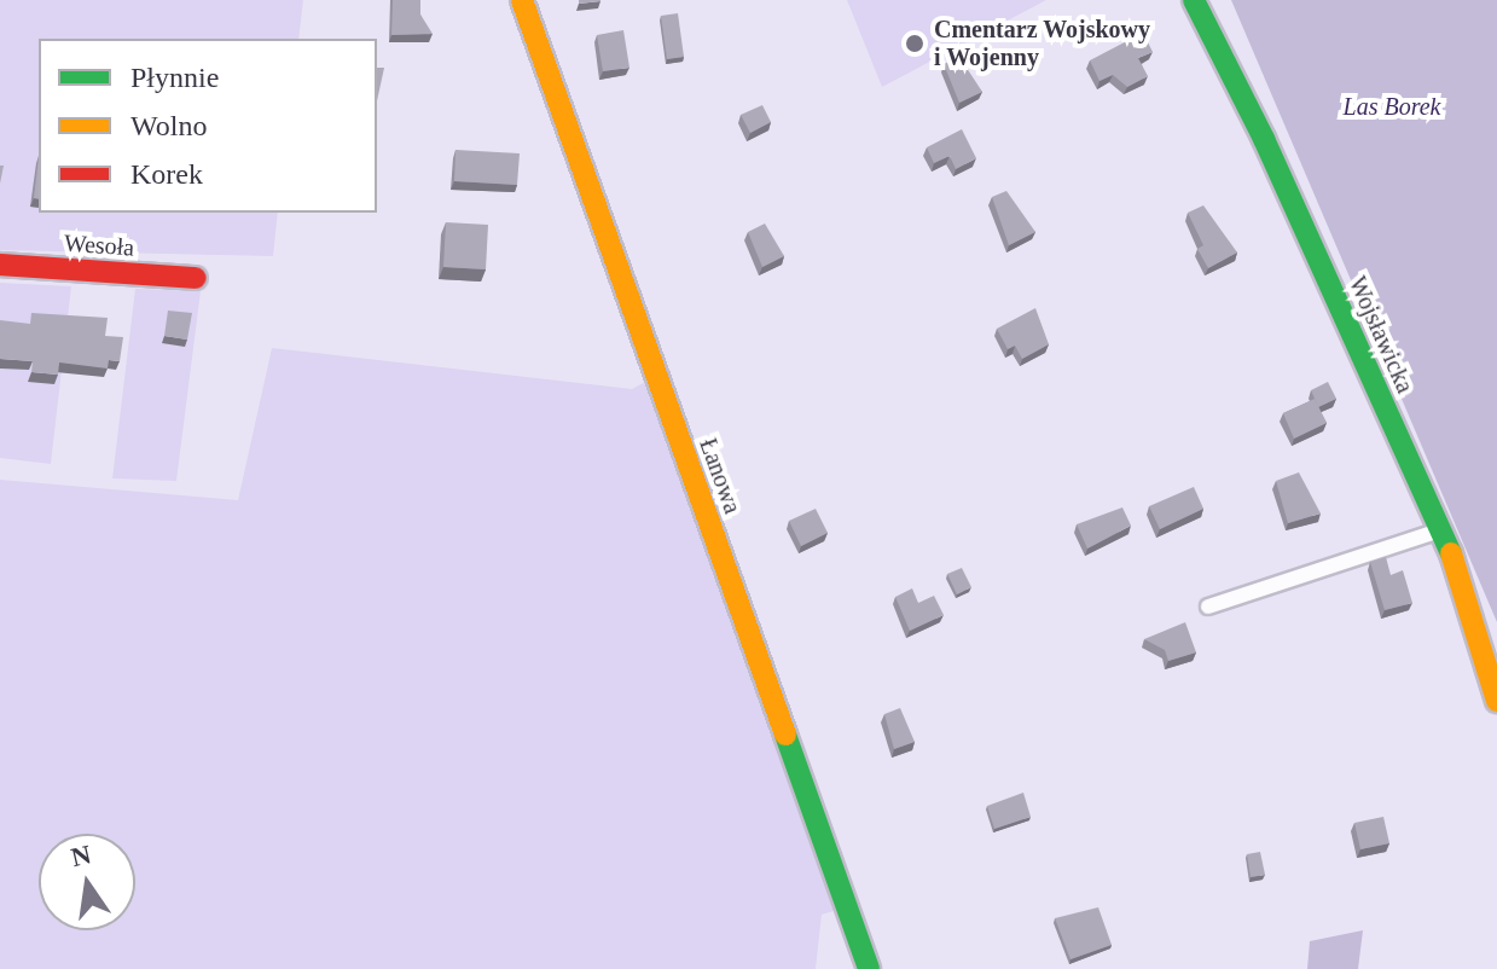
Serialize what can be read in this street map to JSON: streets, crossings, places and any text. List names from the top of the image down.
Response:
{
  "streets": {
    "street": ["Wesoła", "Wojsławicka", "Łanowa"]
  },
  "parks": ["Las Borek"],
  "places": ["Cmentarz Wojskowy i Wojenny"],
  "legend": ["Płynnie", "Wolno", "Korek"],
  "north": "top"
}
